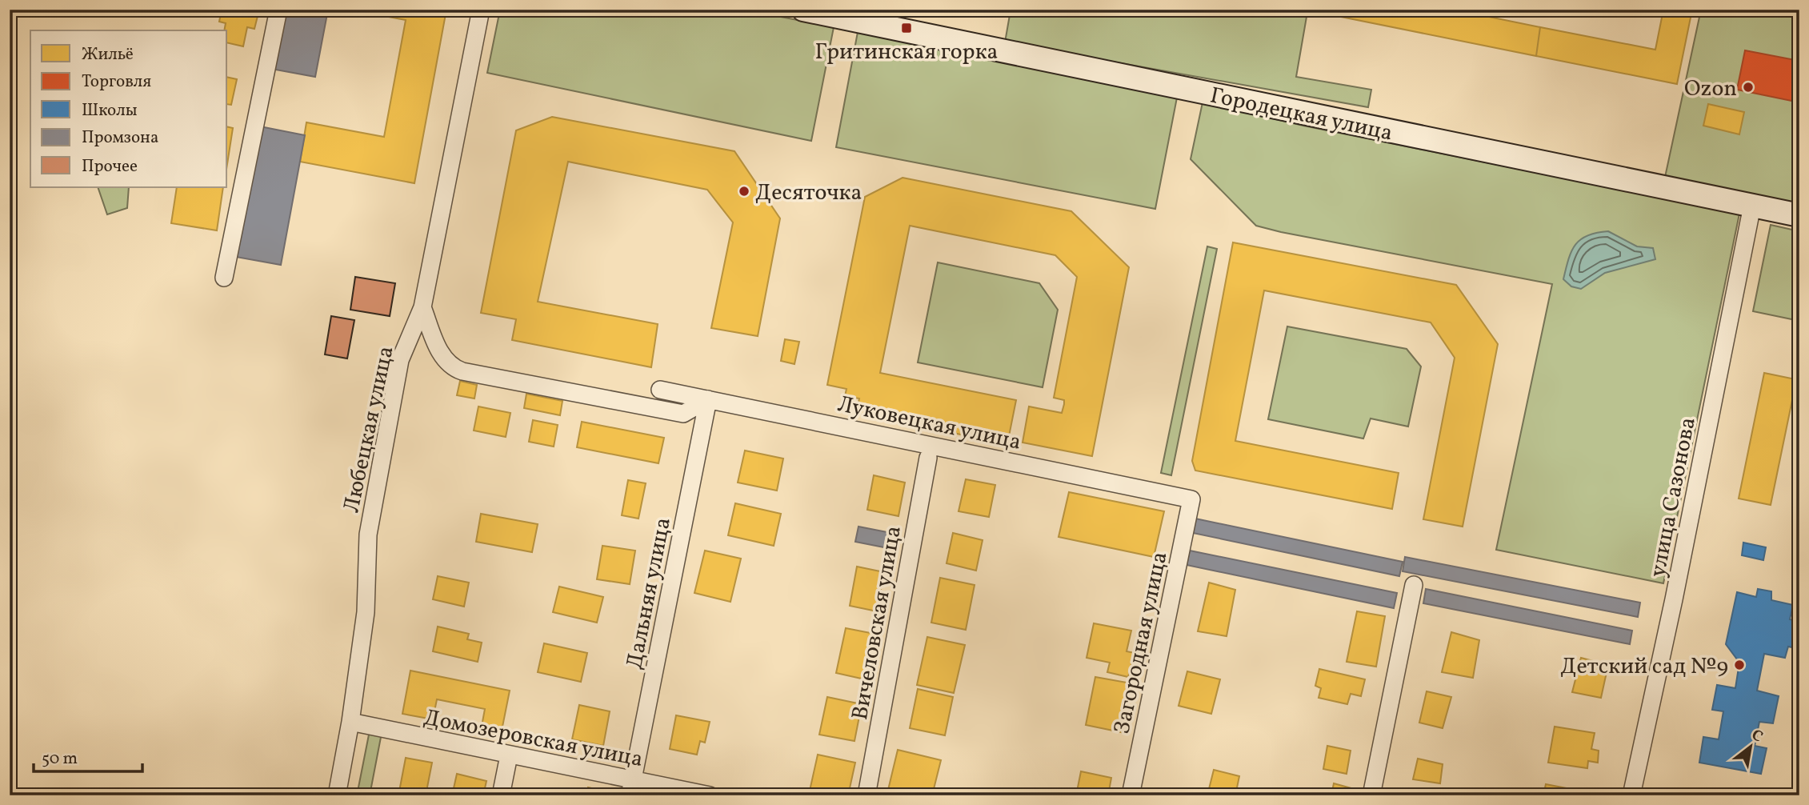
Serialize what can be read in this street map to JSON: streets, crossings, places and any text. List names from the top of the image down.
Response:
{
  "streets": {
    "street": [
      "Городецкая улица",
      "Луковецкая улица",
      "Любецкая улица",
      "улица Сазонова",
      "Дальняя улица",
      "Вичеловская улица",
      "Загородная улица",
      "Домозеровская улица"
    ]
  },
  "crossings": [
    ["Городецкая улица", "улица Сазонова"],
    ["Луковецкая улица", "Дальняя улица"],
    ["Луковецкая улица", "Загородная улица"],
    ["Любецкая улица", "Домозеровская улица"],
    ["Дальняя улица", "Домозеровская улица"]
  ],
  "places": {
    "transit": ["Гритинская горка"],
    "other": ["Ozon", "Десяточка", "Детский сад №9"]
  },
  "legend": [
    "Жильё",
    "Торговля",
    "Школы",
    "Промзона",
    "Прочее"
  ],
  "scale_bar": "50 m",
  "north": "top right"
}
